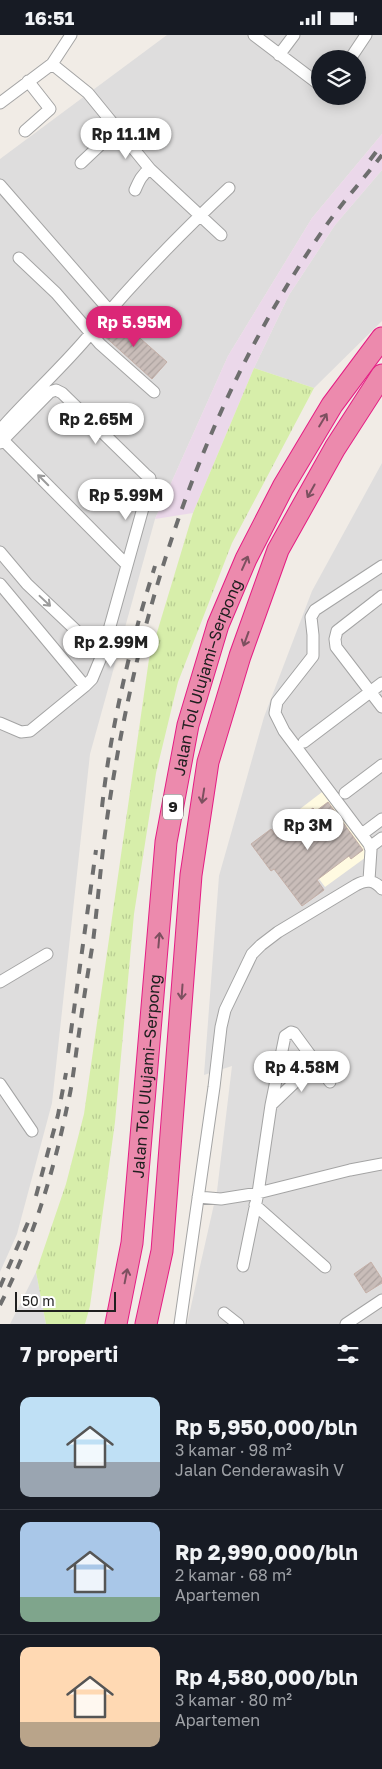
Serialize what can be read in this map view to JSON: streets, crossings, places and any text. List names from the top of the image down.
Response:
{
  "streets": {
    "highway": ["Jalan Tol Ulujami–Serpong", "9"]
  },
  "scale_bar": "50 m",
  "page": {
    "status": "16:51",
    "price": [
      "Rp 11.1M",
      "Rp 5.95M",
      "Rp 2.65M",
      "Rp 5.99M",
      "Rp 2.99M",
      "Rp 3M",
      "Rp 4.58M"
    ],
    "scale": "50 m",
    "heading": "7 properti",
    "list": [
      {
        "name": "Rp 5,950,000/bln",
        "note": "3 kamar · 98 m² · Jalan Cenderawasih V"
      },
      {
        "name": "Rp 2,990,000/bln",
        "note": "2 kamar · 68 m² · Apartemen"
      },
      {
        "name": "Rp 4,580,000/bln",
        "note": "3 kamar · 80 m² · Apartemen"
      }
    ]
  }
}
